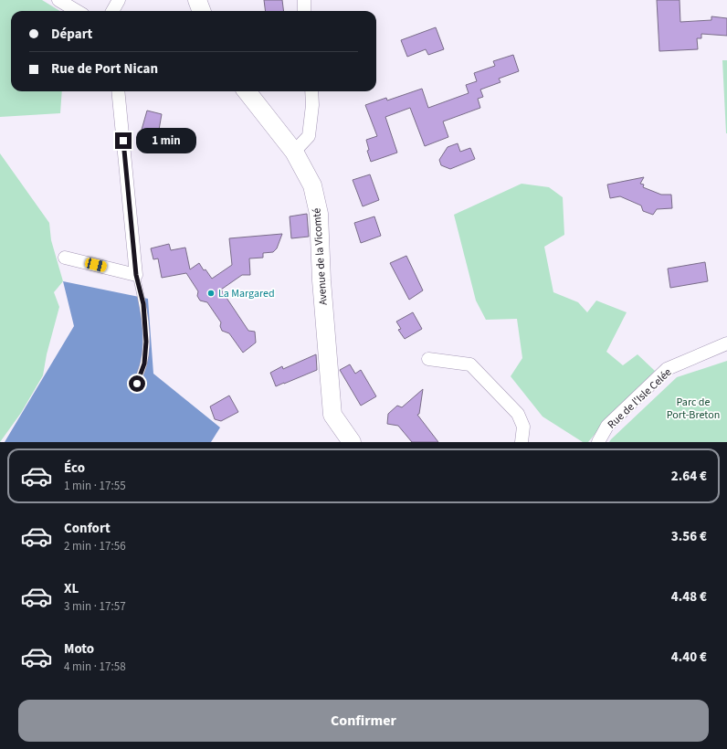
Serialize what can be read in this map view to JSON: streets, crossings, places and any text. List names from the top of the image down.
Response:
{
  "streets": {
    "main road": ["Avenue de la Vicomté"],
    "street": ["Rue de l'Isle Celée"]
  },
  "parks": ["Parc de Port-Breton"],
  "places": ["La Margared"],
  "page": {
    "banner": ["Départ", "Rue de Port Nican"],
    "bubble": "1 min",
    "list": [
      {
        "name": "Éco",
        "note": "1 min · 17:55",
        "value": "2.64 €"
      },
      {
        "name": "Confort",
        "note": "2 min · 17:56",
        "value": "3.56 €"
      },
      {
        "name": "XL",
        "note": "3 min · 17:57",
        "value": "4.48 €"
      },
      {
        "name": "Moto",
        "note": "4 min · 17:58",
        "value": "4.40 €"
      }
    ],
    "buttons": "Confirmer"
  }
}
